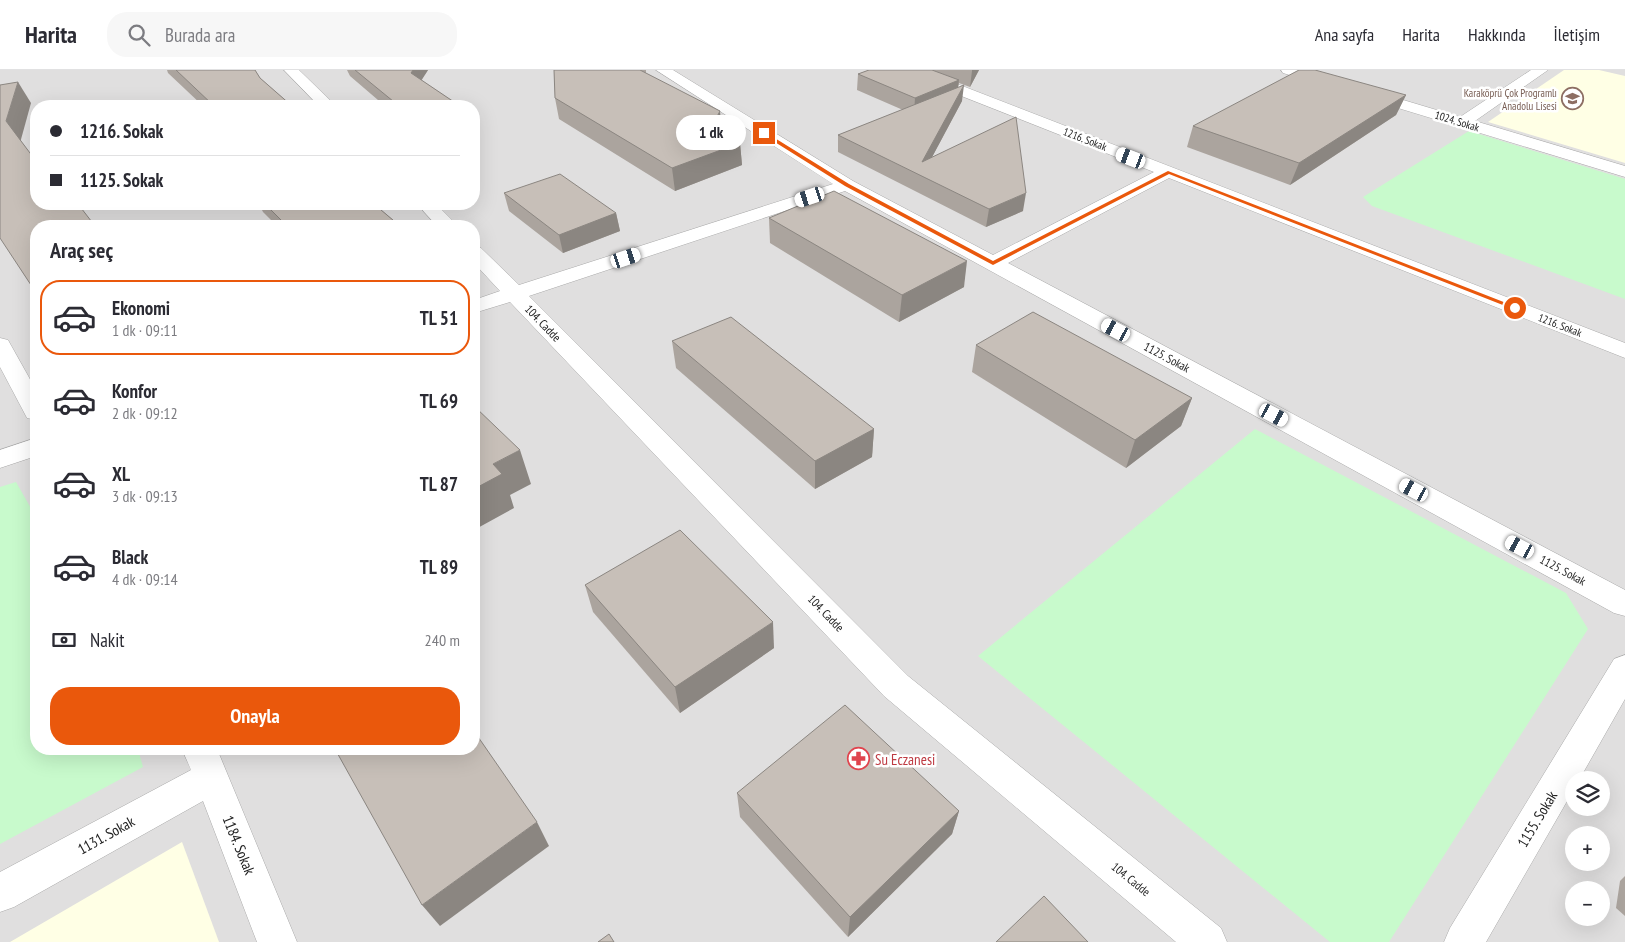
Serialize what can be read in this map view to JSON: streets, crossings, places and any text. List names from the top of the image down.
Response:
{
  "streets": {
    "street": [
      "1024. Sokak",
      "1216. Sokak",
      "104. Cadde",
      "1125. Sokak",
      "1155. Sokak",
      "1131. Sokak",
      "1184. Sokak"
    ]
  },
  "crossings": [
    ["1131. Sokak", "1184. Sokak"]
  ],
  "places": {
    "school or university": ["Karaköprü Çok Programlı Anadolu Lisesi"],
    "pharmacy": ["Su Eczanesi"]
  },
  "page": {
    "header": "Harita",
    "search": "Burada ara",
    "nav": [
      "Ana sayfa",
      "Harita",
      "Hakkında",
      "İletişim"
    ],
    "banner": ["1216. Sokak", "1125. Sokak"],
    "bubble": "1 dk",
    "heading": "Araç seç",
    "list": [
      {
        "name": "Ekonomi",
        "note": "1 dk · 09:11",
        "value": "TL 51"
      },
      {
        "name": "Konfor",
        "note": "2 dk · 09:12",
        "value": "TL 69"
      },
      {
        "name": "XL",
        "note": "3 dk · 09:13",
        "value": "TL 87"
      },
      {
        "name": "Black",
        "note": "4 dk · 09:14",
        "value": "TL 89"
      }
    ],
    "pay": ["Nakit", "240 m"],
    "buttons": "Onayla",
    "map_buttons": ["+", "−"]
  }
}
